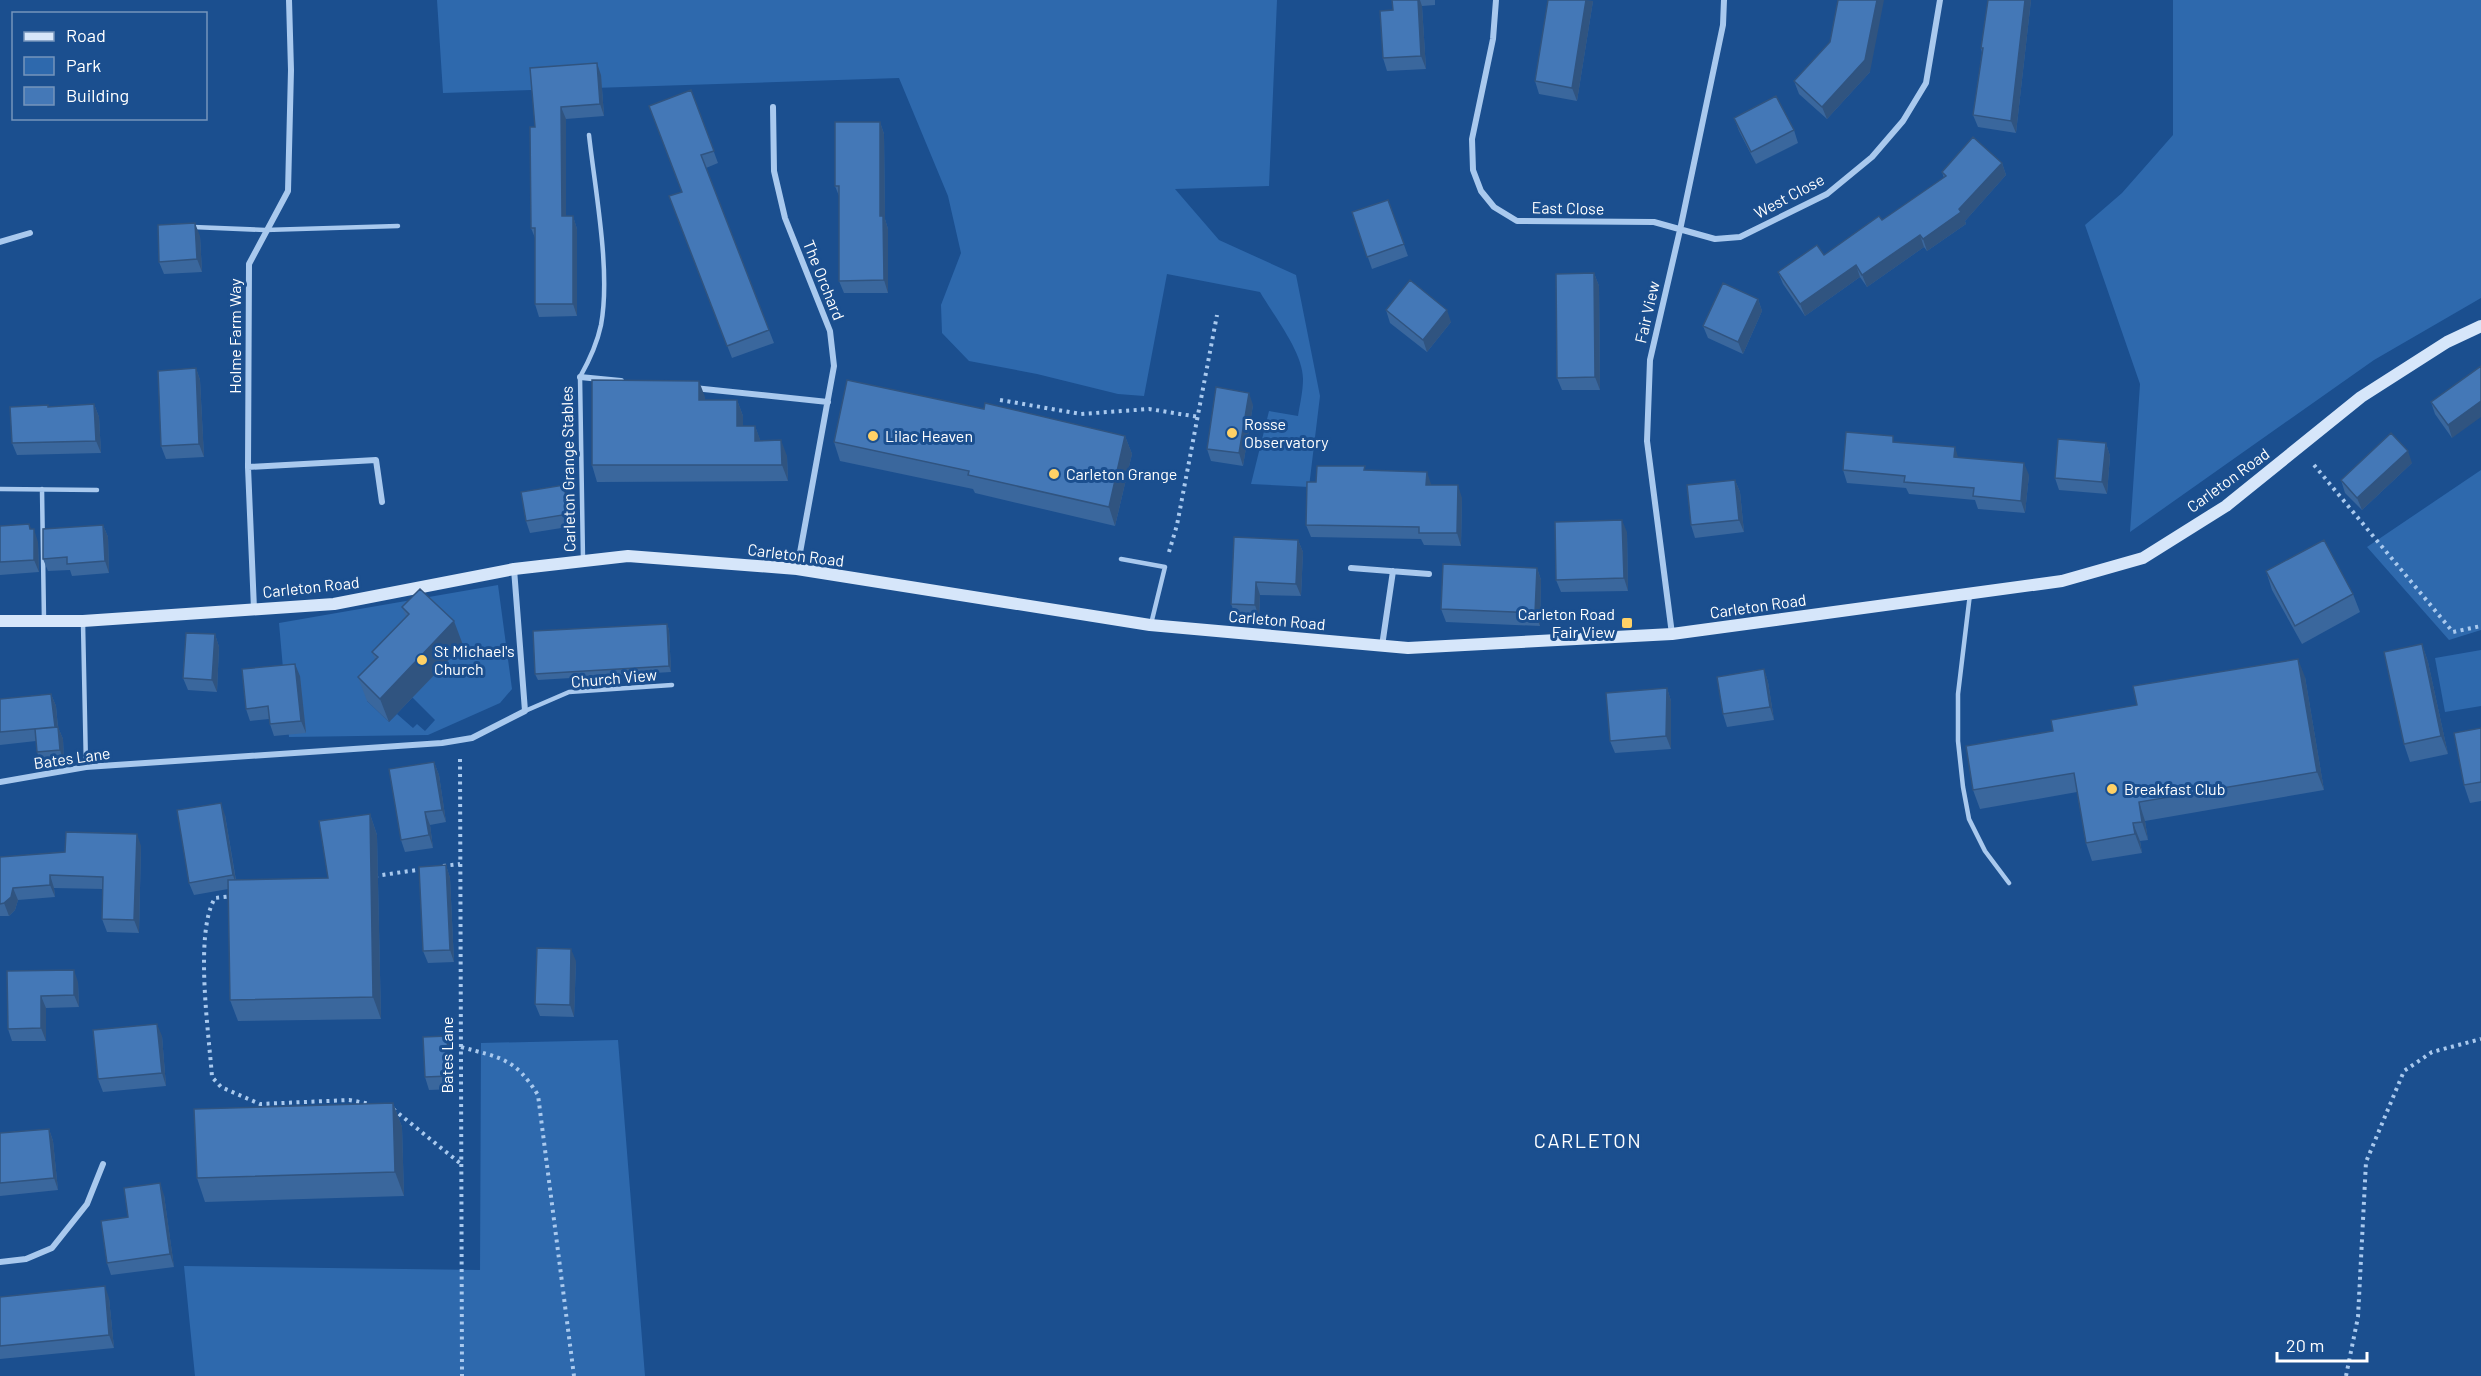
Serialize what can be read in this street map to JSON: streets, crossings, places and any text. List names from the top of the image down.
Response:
{
  "streets": {
    "street": [
      "West Close",
      "East Close",
      "The Orchard",
      "Fair View",
      "Holme Farm Way",
      "Carleton Grange Stables",
      "Carleton Road",
      "Bates Lane"
    ],
    "lane": ["Church View"]
  },
  "crossings": [
    ["West Close", "East Close"],
    ["West Close", "Fair View"],
    ["East Close", "Fair View"],
    ["The Orchard", "Carleton Road"],
    ["Fair View", "Carleton Road"],
    ["Holme Farm Way", "Carleton Road"],
    ["Carleton Grange Stables", "Carleton Road"],
    ["Church View", "Bates Lane"]
  ],
  "districts": ["CARLETON"],
  "places": {
    "other": [
      "Rosse Observatory",
      "Lilac Heaven",
      "Carleton Grange",
      "St Michael's Church",
      "Breakfast Club"
    ],
    "transit": ["Carleton Road Fair View"]
  },
  "legend": ["Road", "Park", "Building"],
  "scale_bar": "20 m"
}
